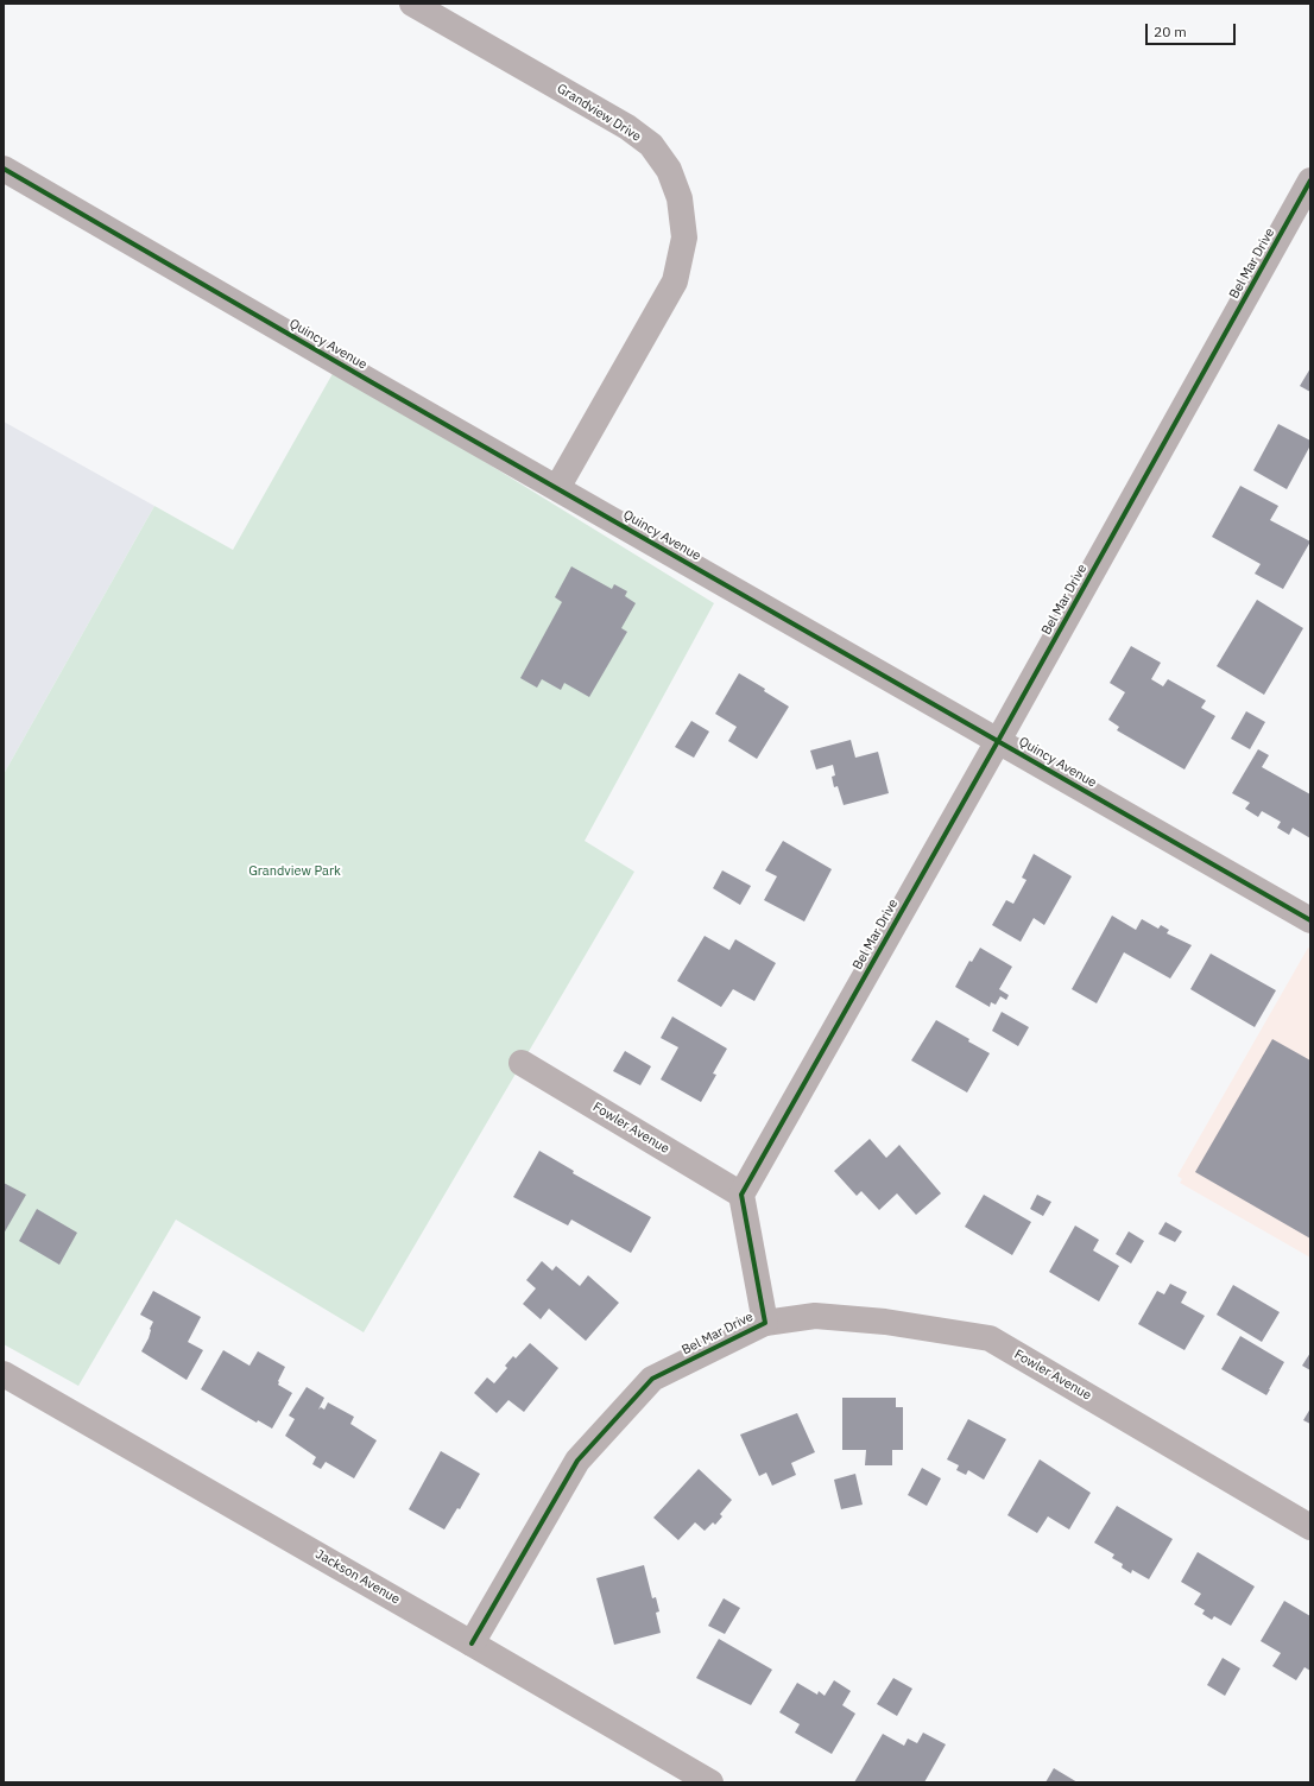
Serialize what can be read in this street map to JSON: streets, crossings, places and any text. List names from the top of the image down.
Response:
{
  "streets": {
    "street": [
      "Grandview Drive",
      "Bel Mar Drive",
      "Quincy Avenue",
      "Fowler Avenue",
      "Jackson Avenue"
    ]
  },
  "crossings": [
    ["Grandview Drive", "Quincy Avenue"],
    ["Bel Mar Drive", "Quincy Avenue"],
    ["Bel Mar Drive", "Fowler Avenue"],
    ["Bel Mar Drive", "Jackson Avenue"]
  ],
  "parks": ["Grandview Park"],
  "scale_bar": "20 m"
}
